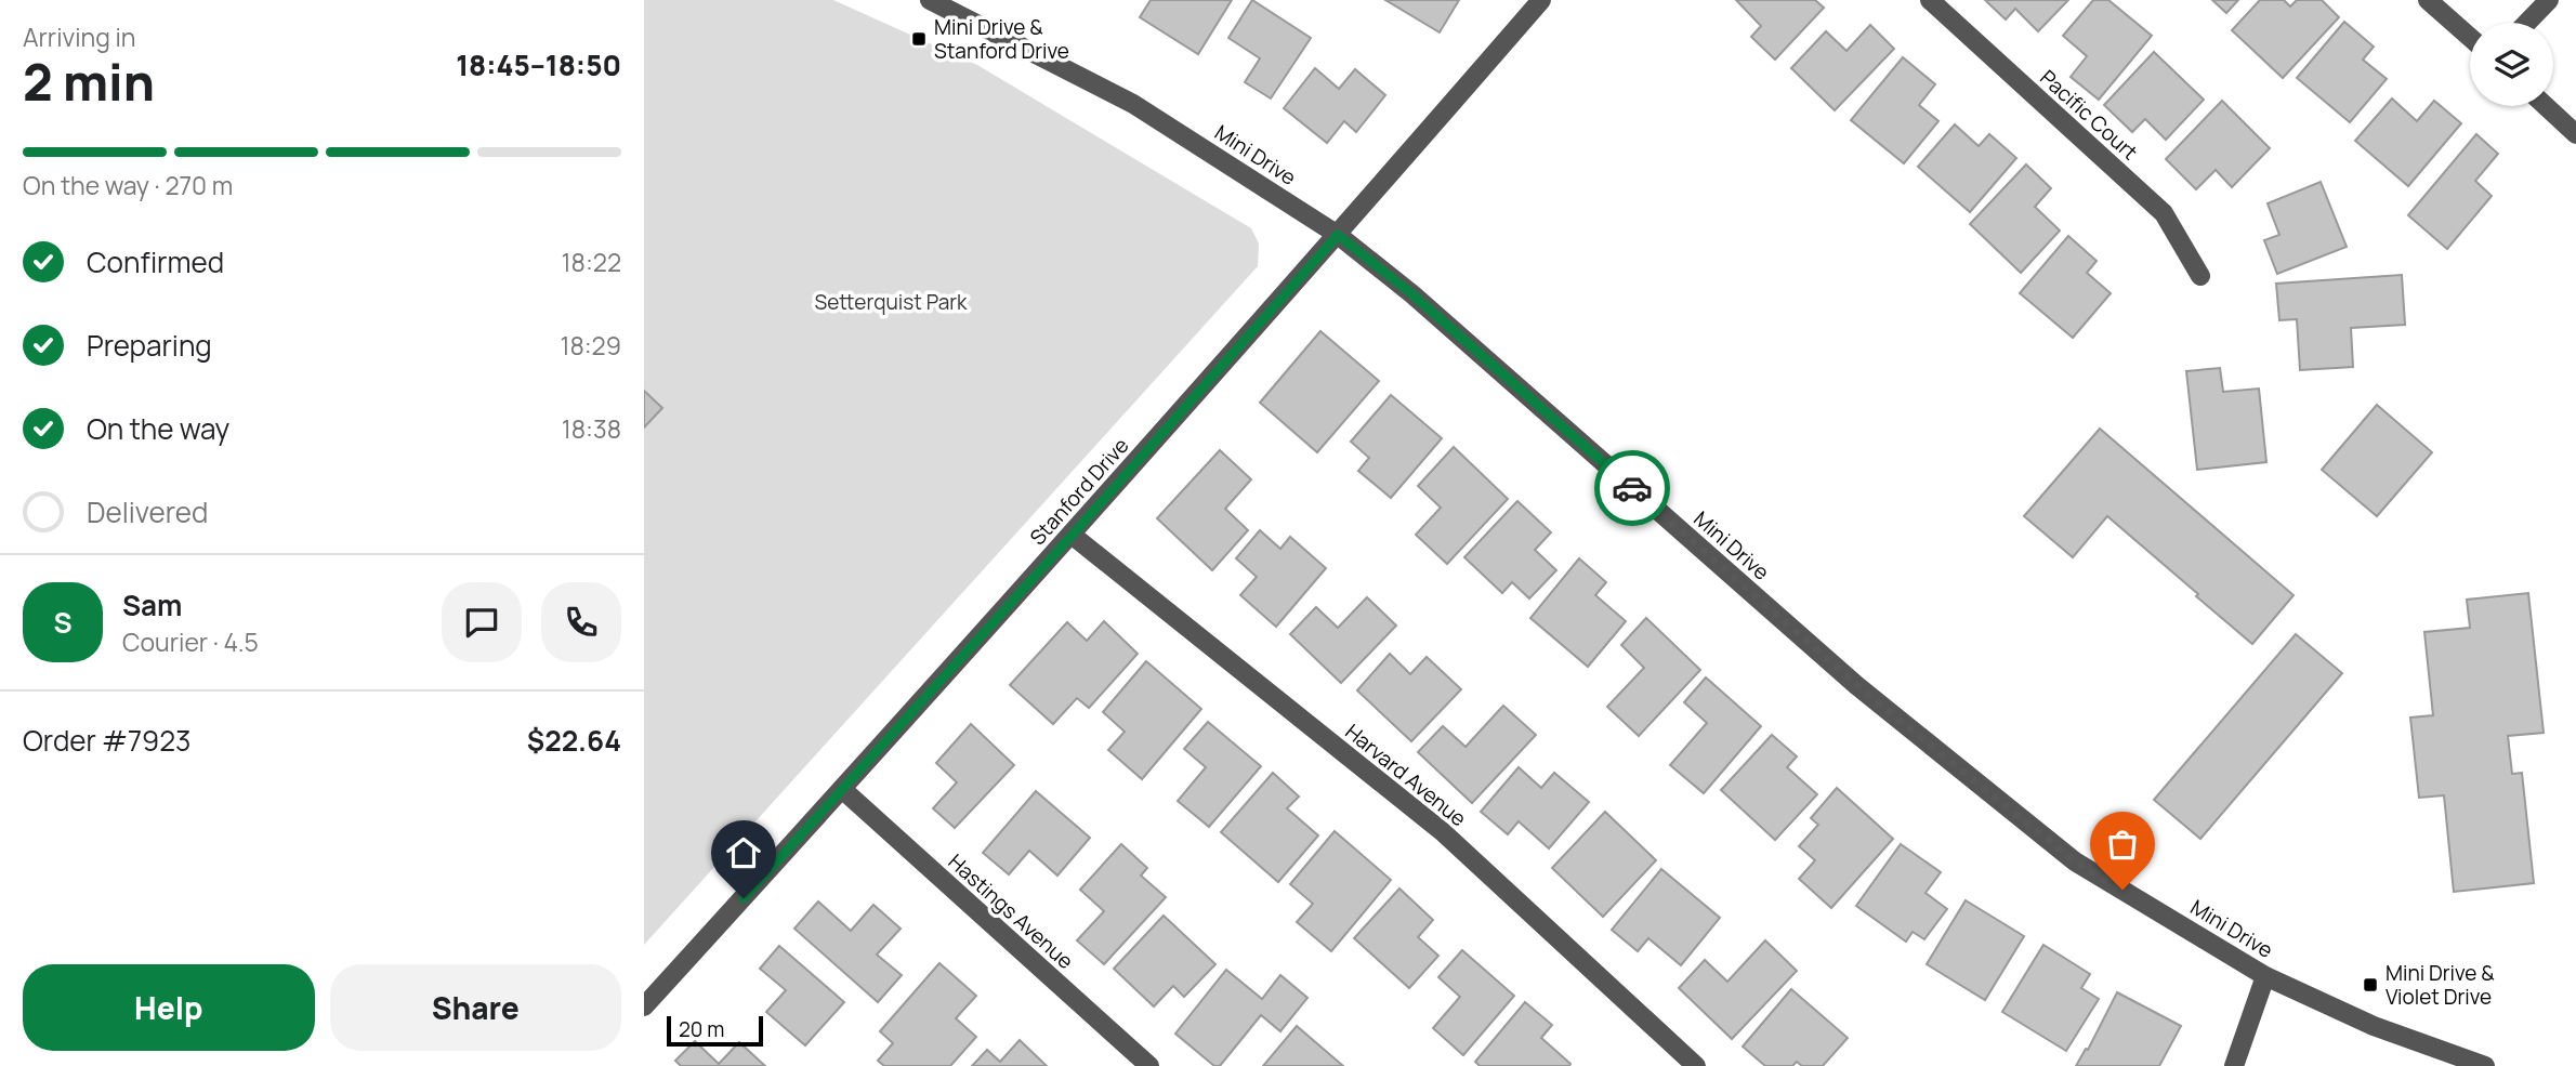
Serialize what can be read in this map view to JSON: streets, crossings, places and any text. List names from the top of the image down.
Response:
{
  "streets": {
    "street": [
      "Pacific Court",
      "Mini Drive",
      "Stanford Drive",
      "Harvard Avenue",
      "Hastings Avenue"
    ]
  },
  "crossings": [
    ["Mini Drive", "Stanford Drive"],
    ["Stanford Drive", "Harvard Avenue"],
    ["Stanford Drive", "Hastings Avenue"]
  ],
  "parks": ["Setterquist Park"],
  "places": {
    "transit": ["Mini Drive & Stanford Drive", "Mini Drive & Violet Drive"]
  },
  "scale_bar": "20 m",
  "page": {
    "heading": ["2 min", "Arriving in", "18:45–18:50"],
    "panel": [
      "Sam",
      "Courier · 4.5",
      "Order #7923",
      "$22.64"
    ],
    "bar": "On the way · 270 m",
    "list": [
      ["Confirmed", "18:22"],
      ["Preparing", "18:29"],
      ["On the way", "18:38"],
      "Delivered"
    ],
    "round": "S",
    "buttons": ["Help", "Share"],
    "scale": "20 m"
  }
}
